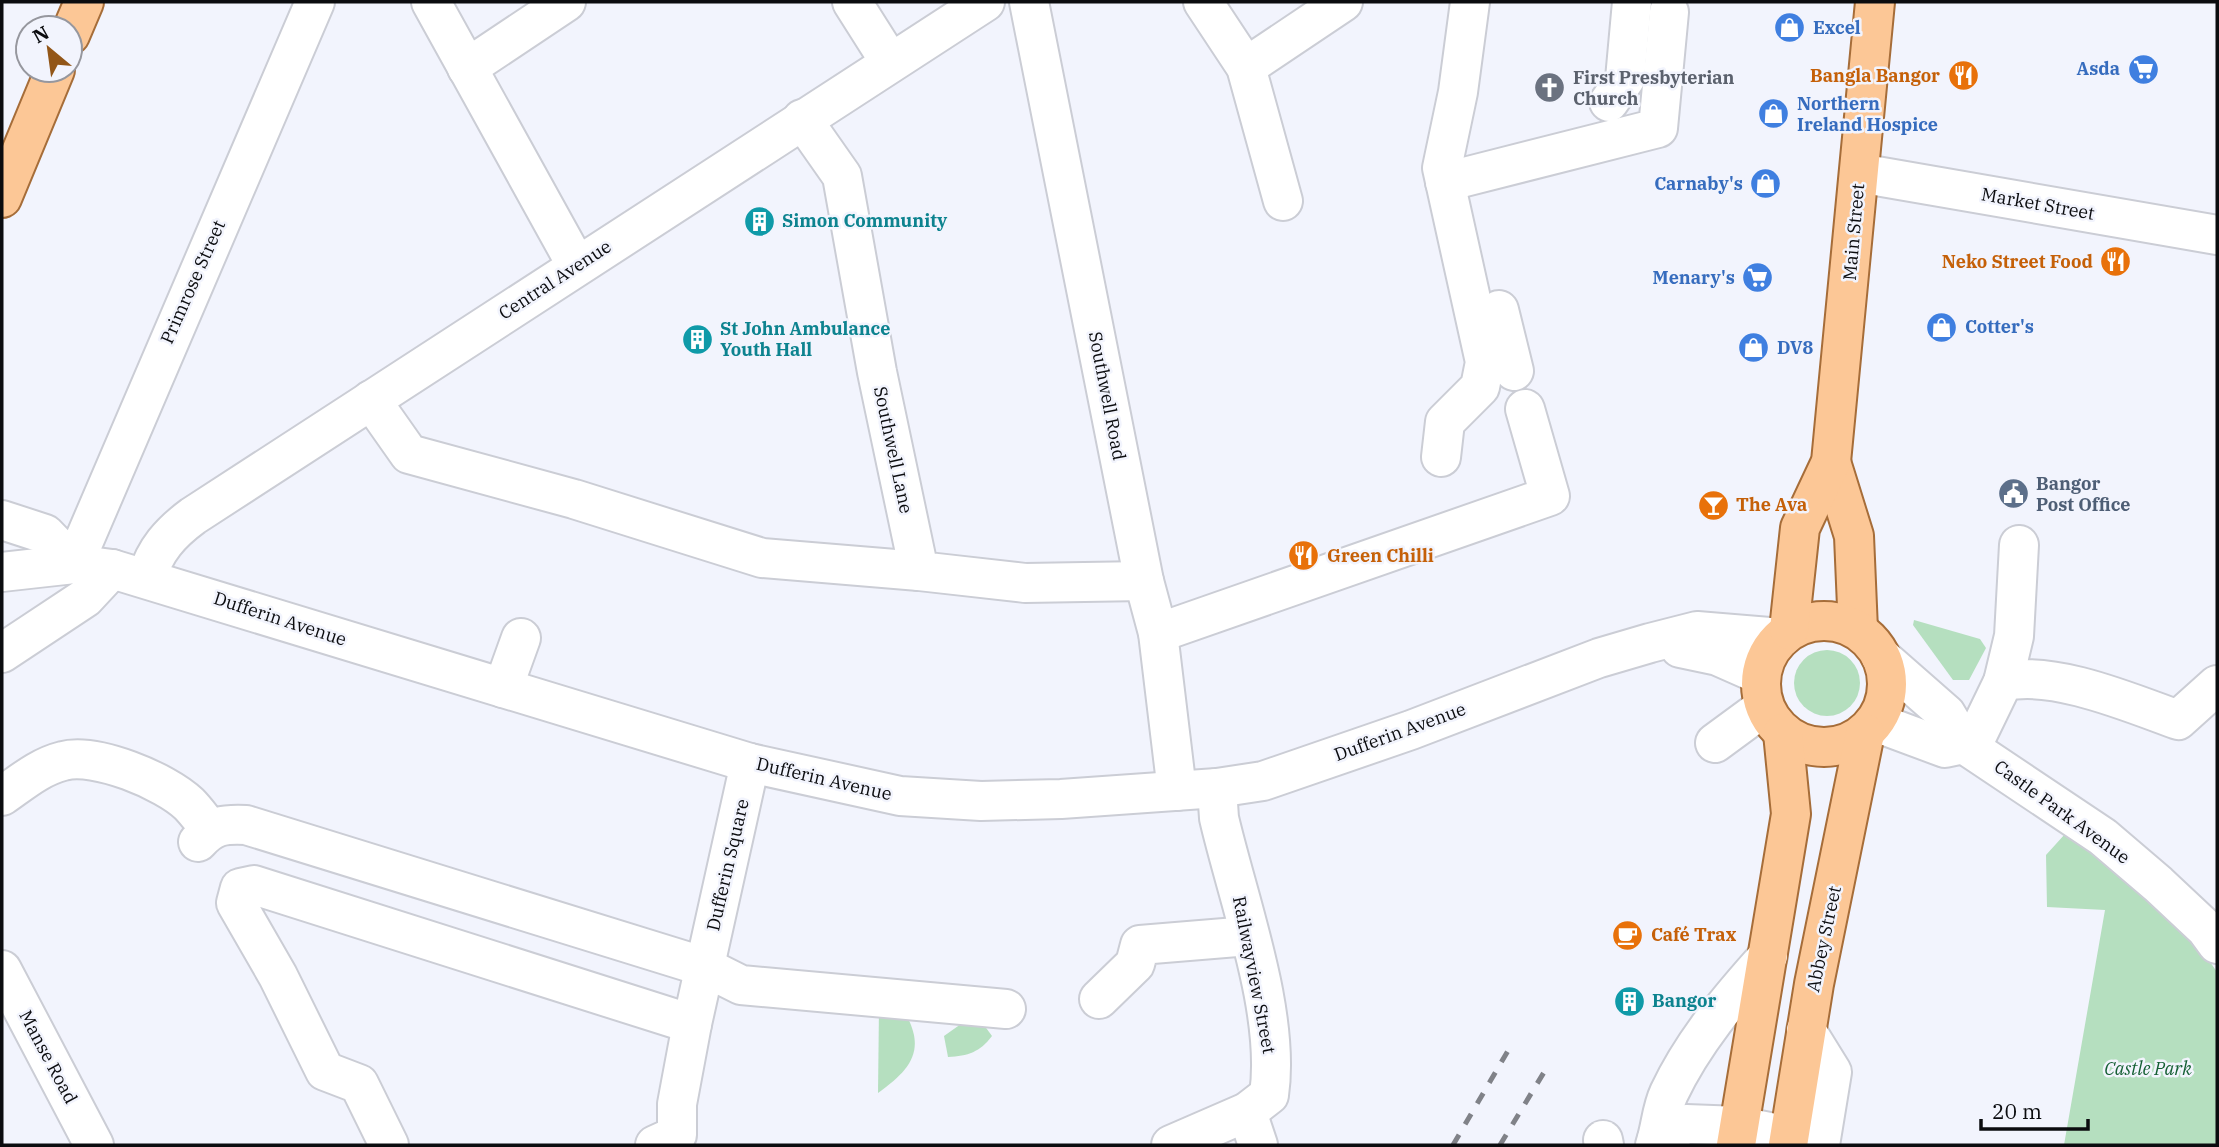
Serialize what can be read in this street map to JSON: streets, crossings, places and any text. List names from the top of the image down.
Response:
{
  "streets": {
    "main road": ["Main Street", "Abbey Street"],
    "street": [
      "Market Street",
      "Central Avenue",
      "Primrose Street",
      "Southwell Road",
      "Southwell Lane",
      "Dufferin Avenue",
      "Castle Park Avenue",
      "Dufferin Square",
      "Railwayview Street",
      "Manse Road"
    ]
  },
  "crossings": [
    ["Market Street", "Main Street"],
    ["Main Street", "Dufferin Avenue"],
    ["Main Street", "Castle Park Avenue"],
    ["Main Street", "Abbey Street"],
    ["Central Avenue", "Southwell Lane"],
    ["Central Avenue", "Dufferin Avenue"],
    ["Primrose Street", "Dufferin Avenue"],
    ["Southwell Road", "Dufferin Avenue"],
    ["Dufferin Avenue", "Castle Park Avenue"],
    ["Dufferin Avenue", "Dufferin Square"],
    ["Dufferin Avenue", "Abbey Street"],
    ["Dufferin Avenue", "Railwayview Street"],
    ["Castle Park Avenue", "Abbey Street"]
  ],
  "parks": ["Castle Park"],
  "places": {
    "shop": [
      "Excel",
      "Northern Ireland Hospice",
      "Carnaby's",
      "Cotter's",
      "DV8"
    ],
    "supermarket": ["Asda", "Menary's"],
    "restaurant": ["Bangla Bangor", "Neko Street Food", "Green Chilli"],
    "church": ["First Presbyterian Church"],
    "building": ["Simon Community", "St John Ambulance Youth Hall", "Bangor"],
    "public building": ["Bangor Post Office"],
    "bar": ["The Ava"],
    "cafe": ["Café Trax"]
  },
  "scale_bar": "20 m",
  "north": "top left"
}
